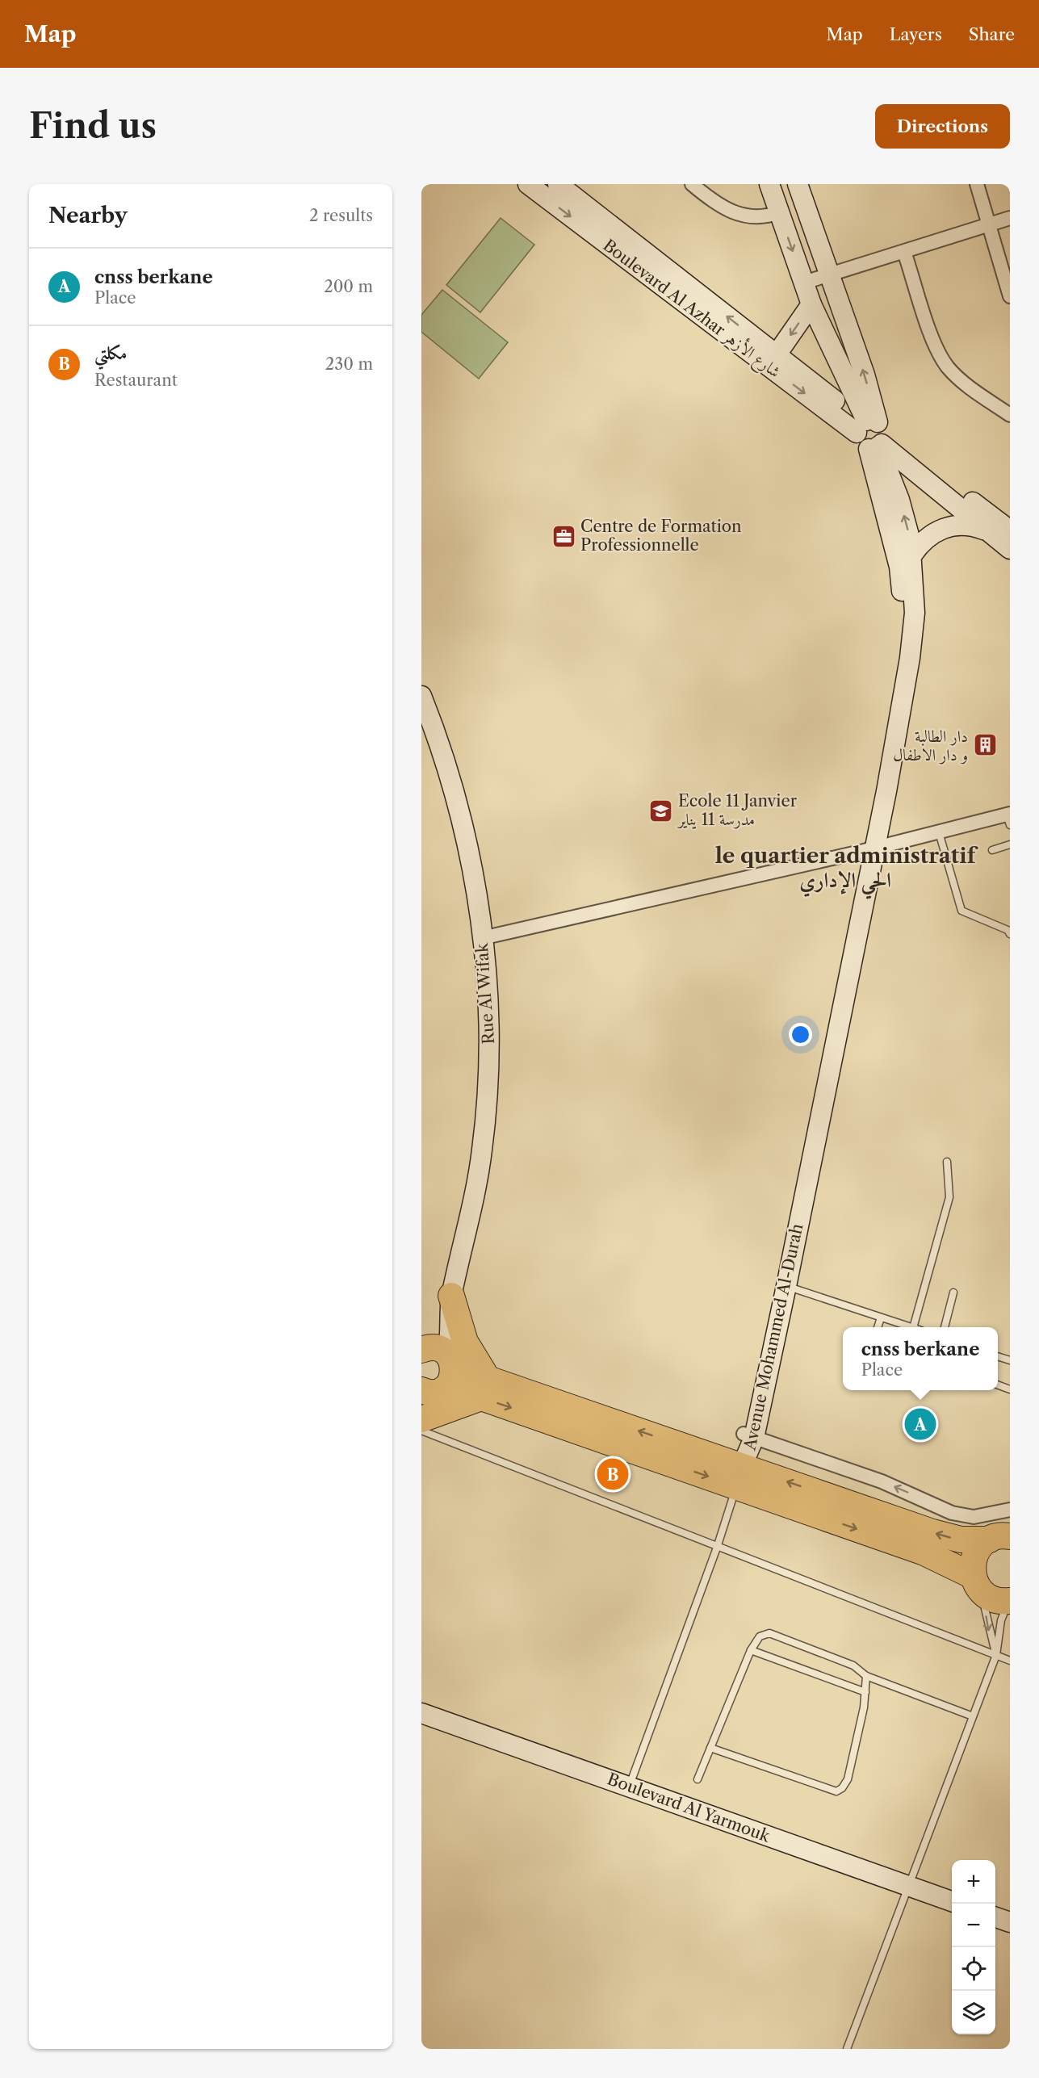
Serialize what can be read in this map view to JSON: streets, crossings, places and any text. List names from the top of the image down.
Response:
{
  "streets": {
    "street": [
      "Boulevard Al Azhar شارع الأزهر",
      "Rue Al Wifak",
      "Avenue Mohammed Al-Durah",
      "Boulevard Al Yarmouk"
    ]
  },
  "crossings": [
    ["Boulevard Al Azhar شارع الأزهر", "Avenue Mohammed Al-Durah"]
  ],
  "districts": ["le quartier administratif الحي الإداري"],
  "places": {
    "office": ["Centre de Formation Professionnelle"],
    "building": ["دار الطالبة و دار الاطفال"],
    "school or university": ["Ecole 11 Janvier مدرسة 11 يناير"]
  },
  "page": {
    "header": "Map",
    "nav": ["Map", "Layers", "Share"],
    "buttons": "Directions",
    "title": "Find us",
    "heading": ["Nearby", "2 results"],
    "list": [
      {
        "mark": "A",
        "name": "cnss berkane",
        "note": "Place",
        "value": "200 m"
      },
      {
        "mark": "B",
        "name": "مكلتي",
        "note": "Restaurant",
        "value": "230 m"
      }
    ],
    "popup": ["cnss berkane", "Place"],
    "pins": ["A", "B"],
    "map_buttons": ["+", "−"]
  }
}
